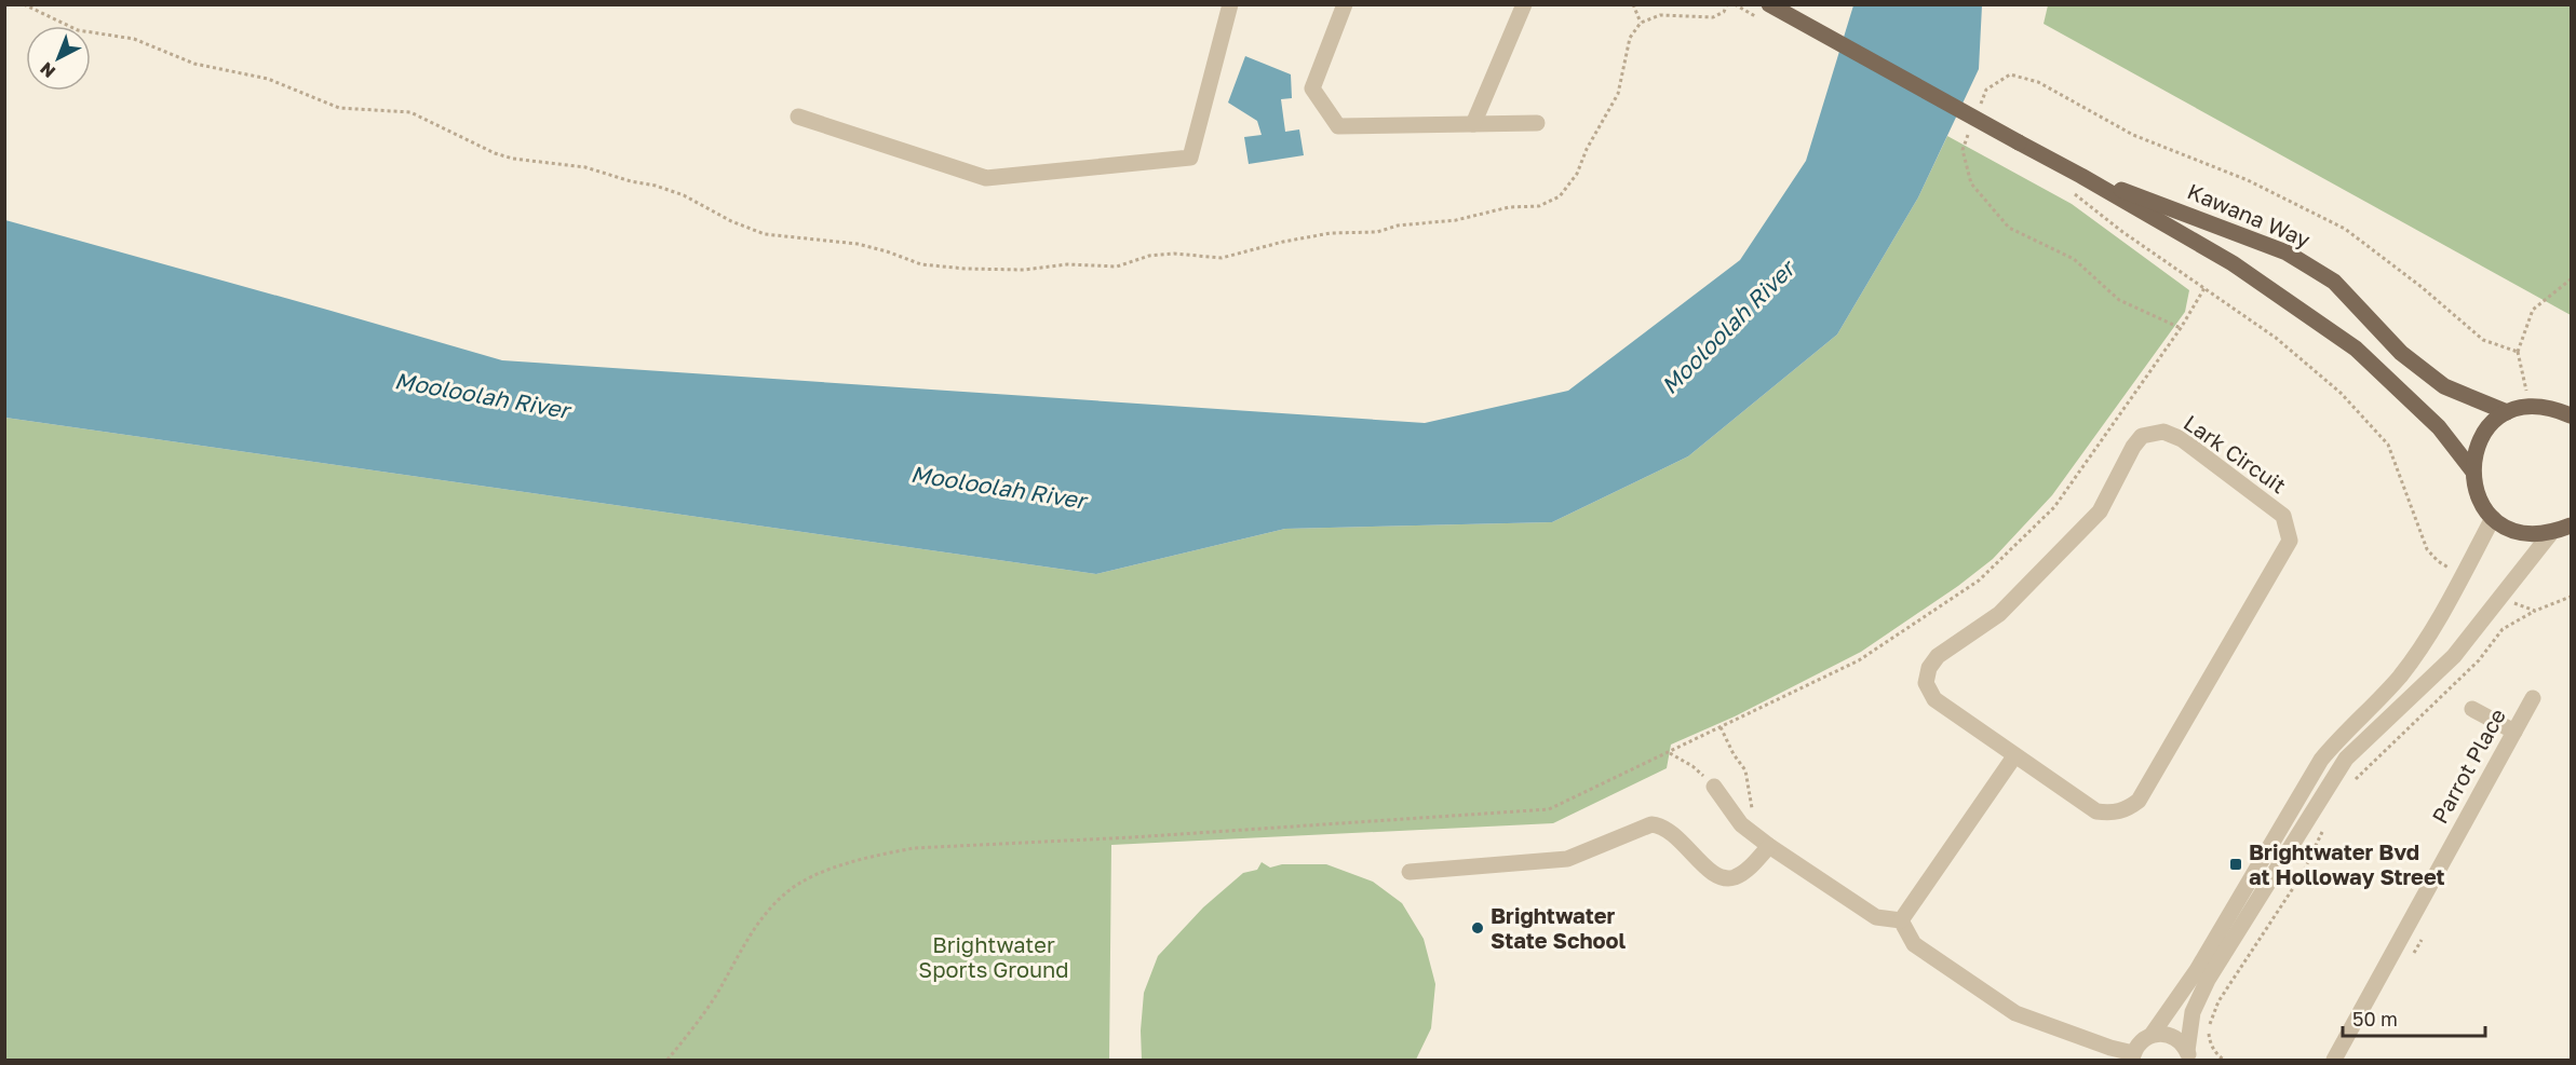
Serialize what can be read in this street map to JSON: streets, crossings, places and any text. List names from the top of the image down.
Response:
{
  "streets": {
    "main road": ["Kawana Way"],
    "street": ["Lark Circuit", "Parrot Place"]
  },
  "water": ["Mooloolah River"],
  "parks": ["Brightwater Sports Ground"],
  "places": {
    "transit": ["Brightwater Bvd at Holloway Street"],
    "other": ["Brightwater State School"]
  },
  "scale_bar": "50 m",
  "north": "bottom left"
}
